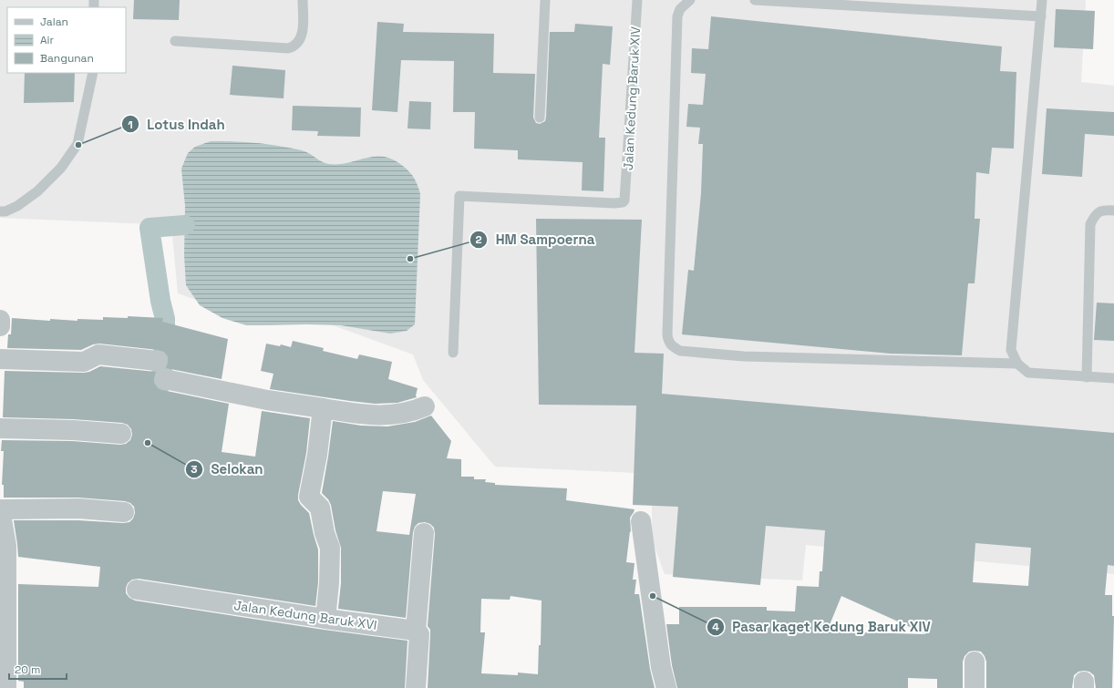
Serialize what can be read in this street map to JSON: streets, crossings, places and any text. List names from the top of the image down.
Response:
{
  "streets": {
    "street": ["Jalan Kedung Baruk XVI"],
    "lane": ["Jalan Kedung Baruk XIV"]
  },
  "places": [
    "Lotus Indah",
    "HM Sampoerna",
    "Selokan",
    "Pasar kaget Kedung Baruk XIV"
  ],
  "legend": ["Jalan", "Air", "Bangunan"],
  "scale_bar": "20 m"
}
